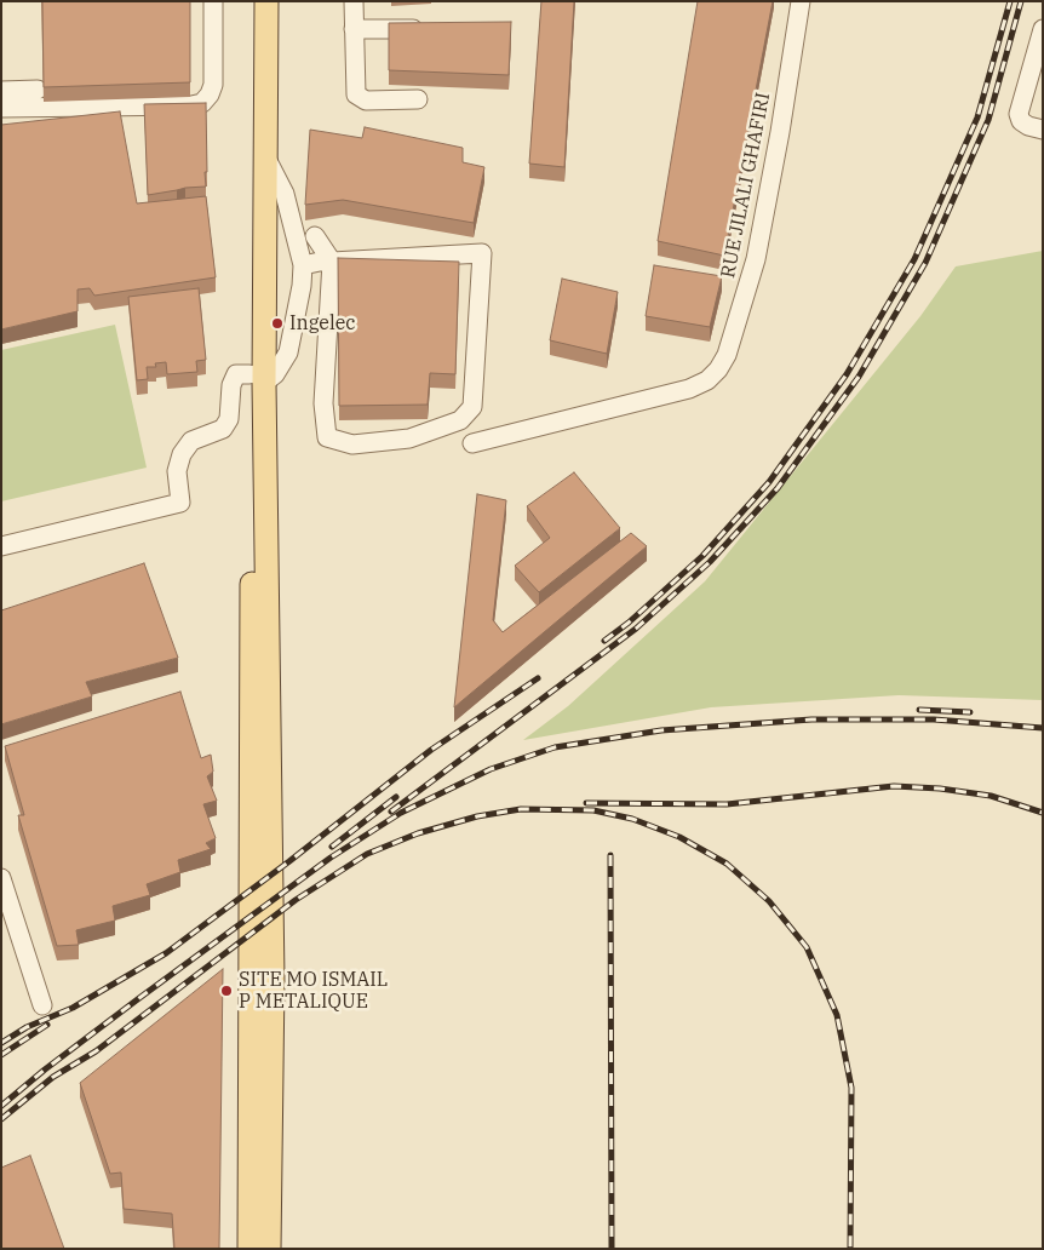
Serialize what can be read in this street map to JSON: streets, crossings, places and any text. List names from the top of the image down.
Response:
{
  "streets": {
    "street": ["RUE JILALI GHAFIRI"]
  },
  "places": ["Ingelec", "SITE MO ISMAIL P METALIQUE"]
}
